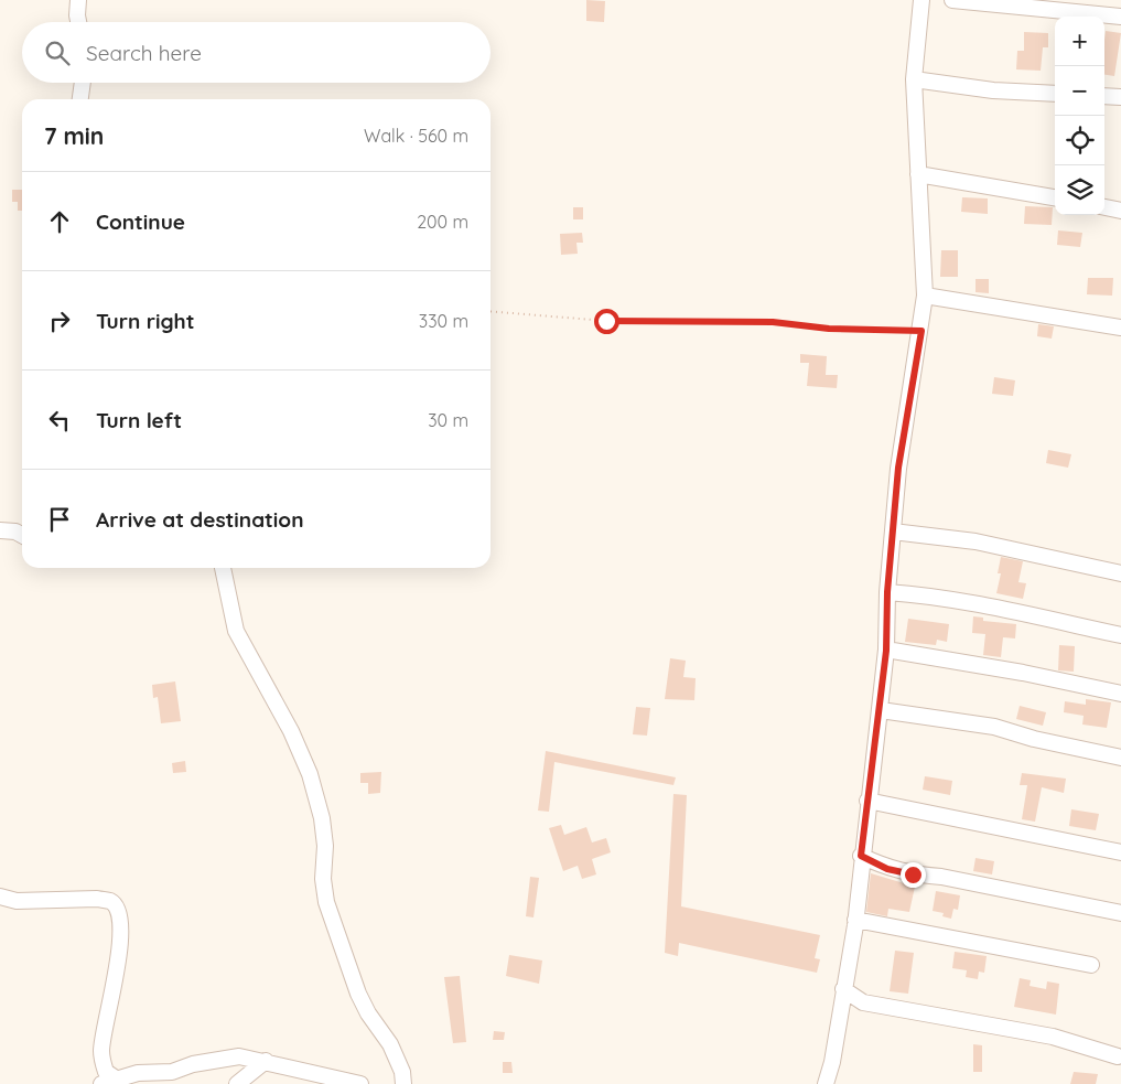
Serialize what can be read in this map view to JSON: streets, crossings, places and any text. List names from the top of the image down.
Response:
{
  "page": {
    "map_buttons": ["+", "−"],
    "search": "Search here",
    "heading": ["7 min", "Walk · 560 m"],
    "list": [
      ["Continue", "200 m"],
      ["Turn right", "330 m"],
      ["Turn left", "30 m"],
      "Arrive at destination"
    ]
  }
}
